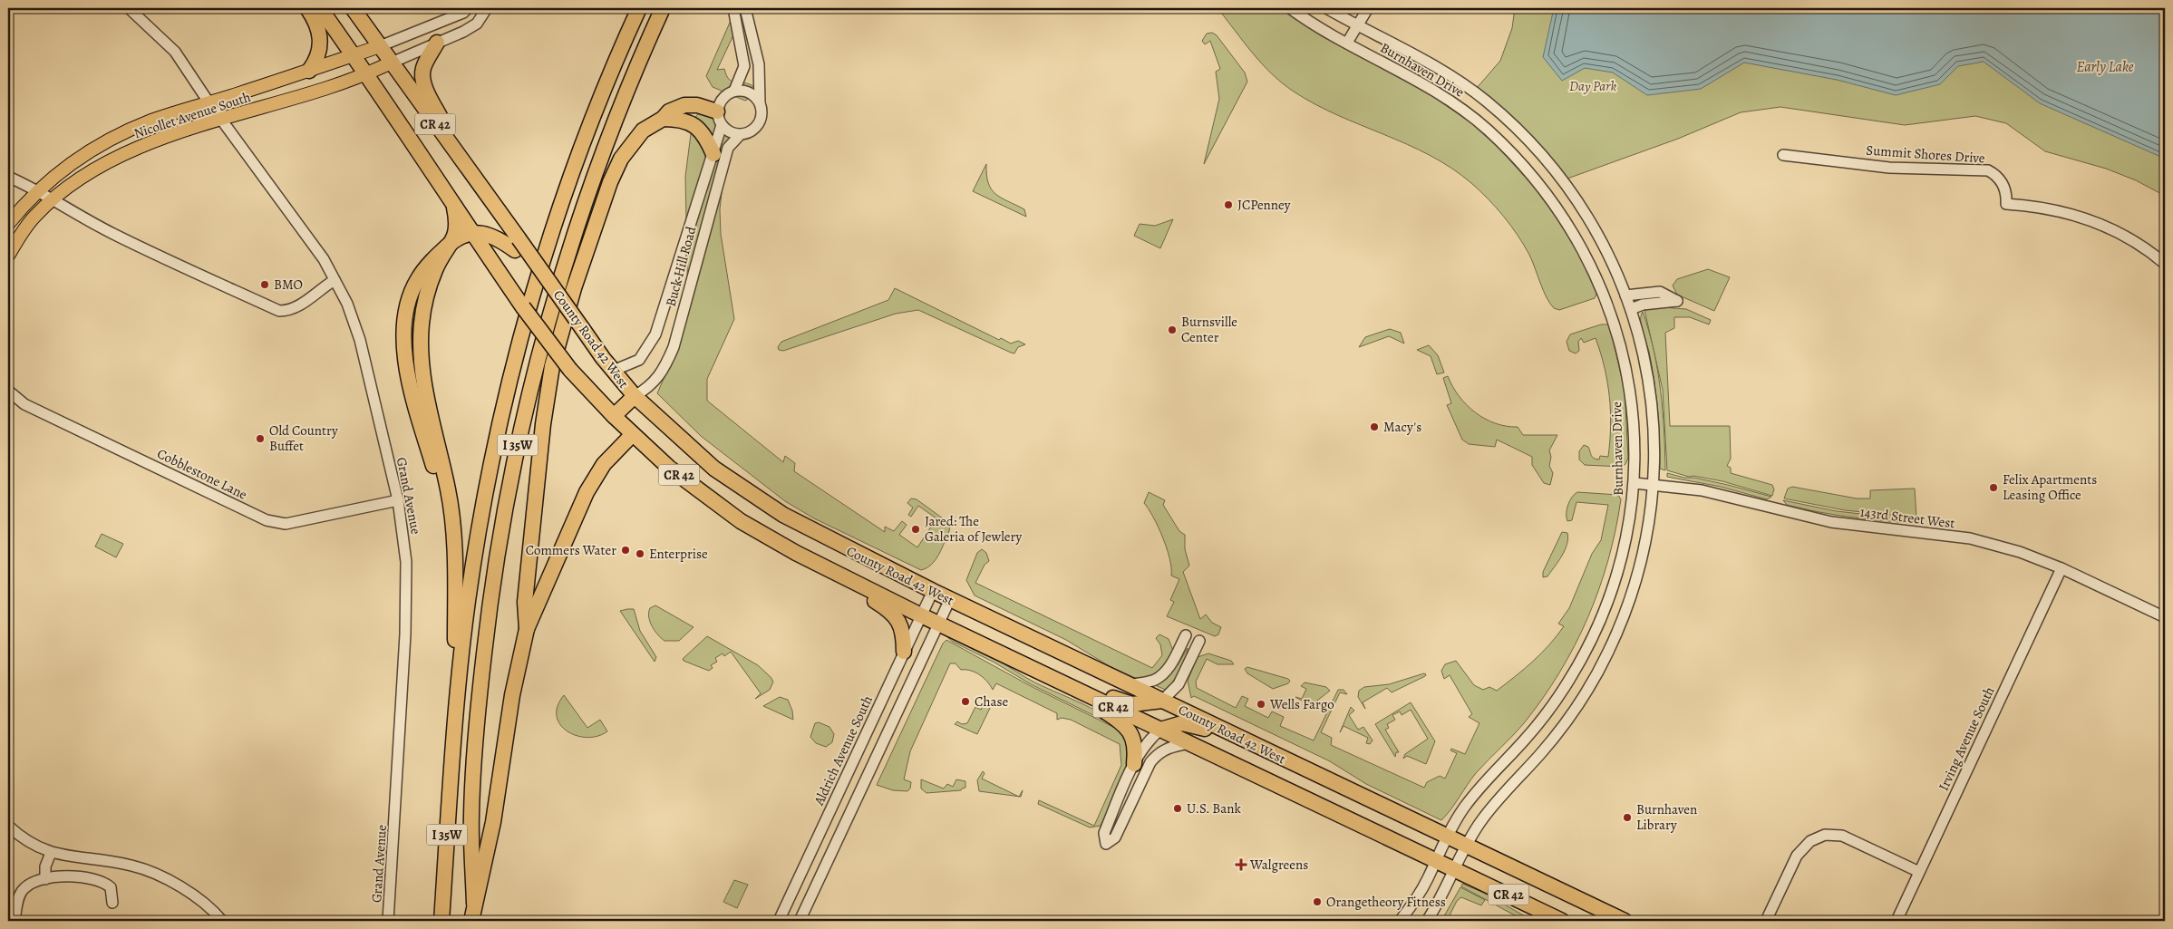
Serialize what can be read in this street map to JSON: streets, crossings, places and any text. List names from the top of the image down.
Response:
{
  "streets": {
    "highway": ["CR 42", "County Road 42 West", "I 35W"],
    "main road": ["Nicollet Avenue South"],
    "street": [
      "Burnhaven Drive",
      "Summit Shores Drive",
      "Buck Hill Road",
      "Cobblestone Lane",
      "Grand Avenue",
      "143rd Street West",
      "Irving Avenue South",
      "Aldrich Avenue South"
    ]
  },
  "crossings": [
    ["Burnhaven Drive", "County Road 42 West"],
    ["Burnhaven Drive", "143rd Street West"],
    ["Nicollet Avenue South", "CR 42"],
    ["Nicollet Avenue South", "County Road 42 West"],
    ["Nicollet Avenue South", "Grand Avenue"],
    ["CR 42", "County Road 42 West"],
    ["Buck Hill Road", "County Road 42 West"],
    ["County Road 42 West", "Aldrich Avenue South"],
    ["Cobblestone Lane", "Grand Avenue"],
    ["143rd Street West", "Irving Avenue South"]
  ],
  "water": ["Early Lake"],
  "parks": ["Day Park"],
  "places": {
    "other": [
      "JCPenney",
      "BMO",
      "Burnsville Center",
      "Macy's",
      "Old Country Buffet",
      "Felix Apartments Leasing Office",
      "Jared: The Galeria of Jewlery",
      "Commers Water",
      "Enterprise",
      "Chase",
      "Wells Fargo",
      "U.S. Bank",
      "Burnhaven Library",
      "Orangetheory Fitness"
    ],
    "health": ["Walgreens"]
  }
}
